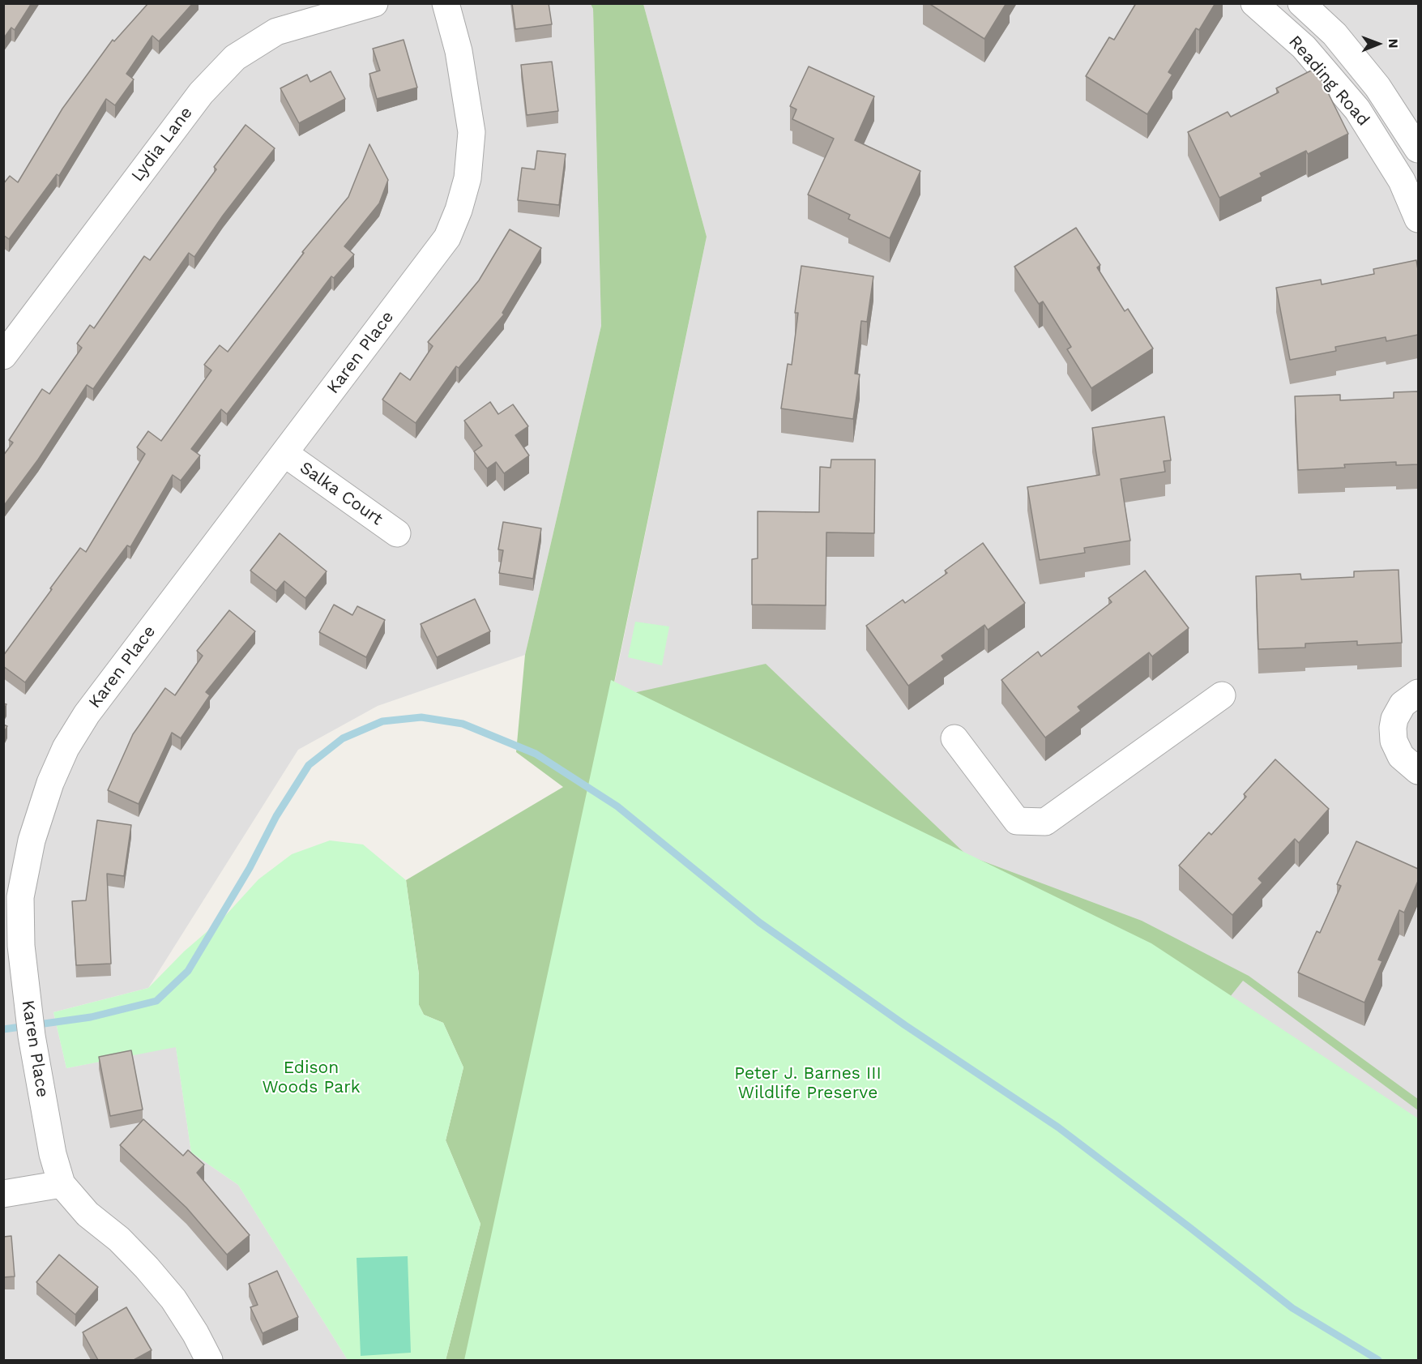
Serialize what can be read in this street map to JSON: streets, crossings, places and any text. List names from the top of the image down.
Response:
{
  "streets": {
    "street": [
      "Reading Road",
      "Lydia Lane",
      "Karen Place",
      "Salka Court"
    ]
  },
  "crossings": [
    ["Karen Place", "Salka Court"]
  ],
  "parks": ["Edison Woods Park", "Peter J. Barnes III Wildlife Preserve"],
  "north": "right"
}
